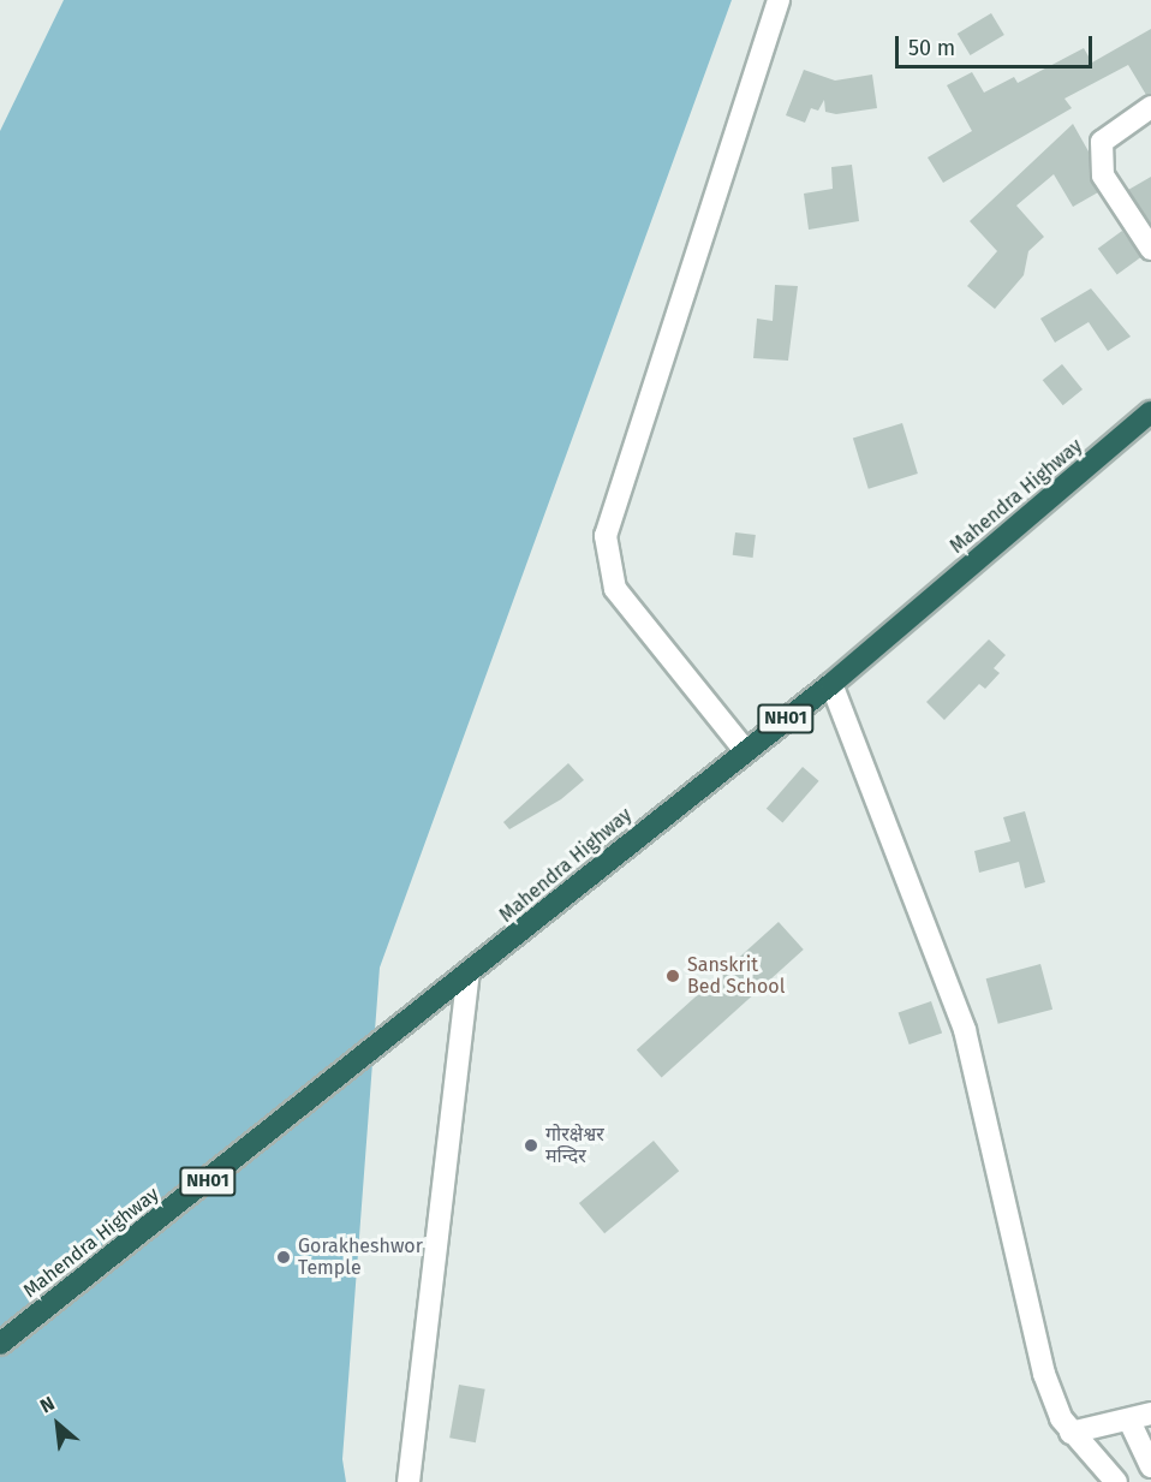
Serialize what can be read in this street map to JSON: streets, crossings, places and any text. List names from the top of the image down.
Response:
{
  "streets": {
    "highway": ["Mahendra Highway", "NH01"]
  },
  "places": ["Sanskrit Bed School", "गोरक्षेश्वर मन्दिर", "Gorakheshwor Temple"],
  "scale_bar": "50 m",
  "north": "top left"
}
